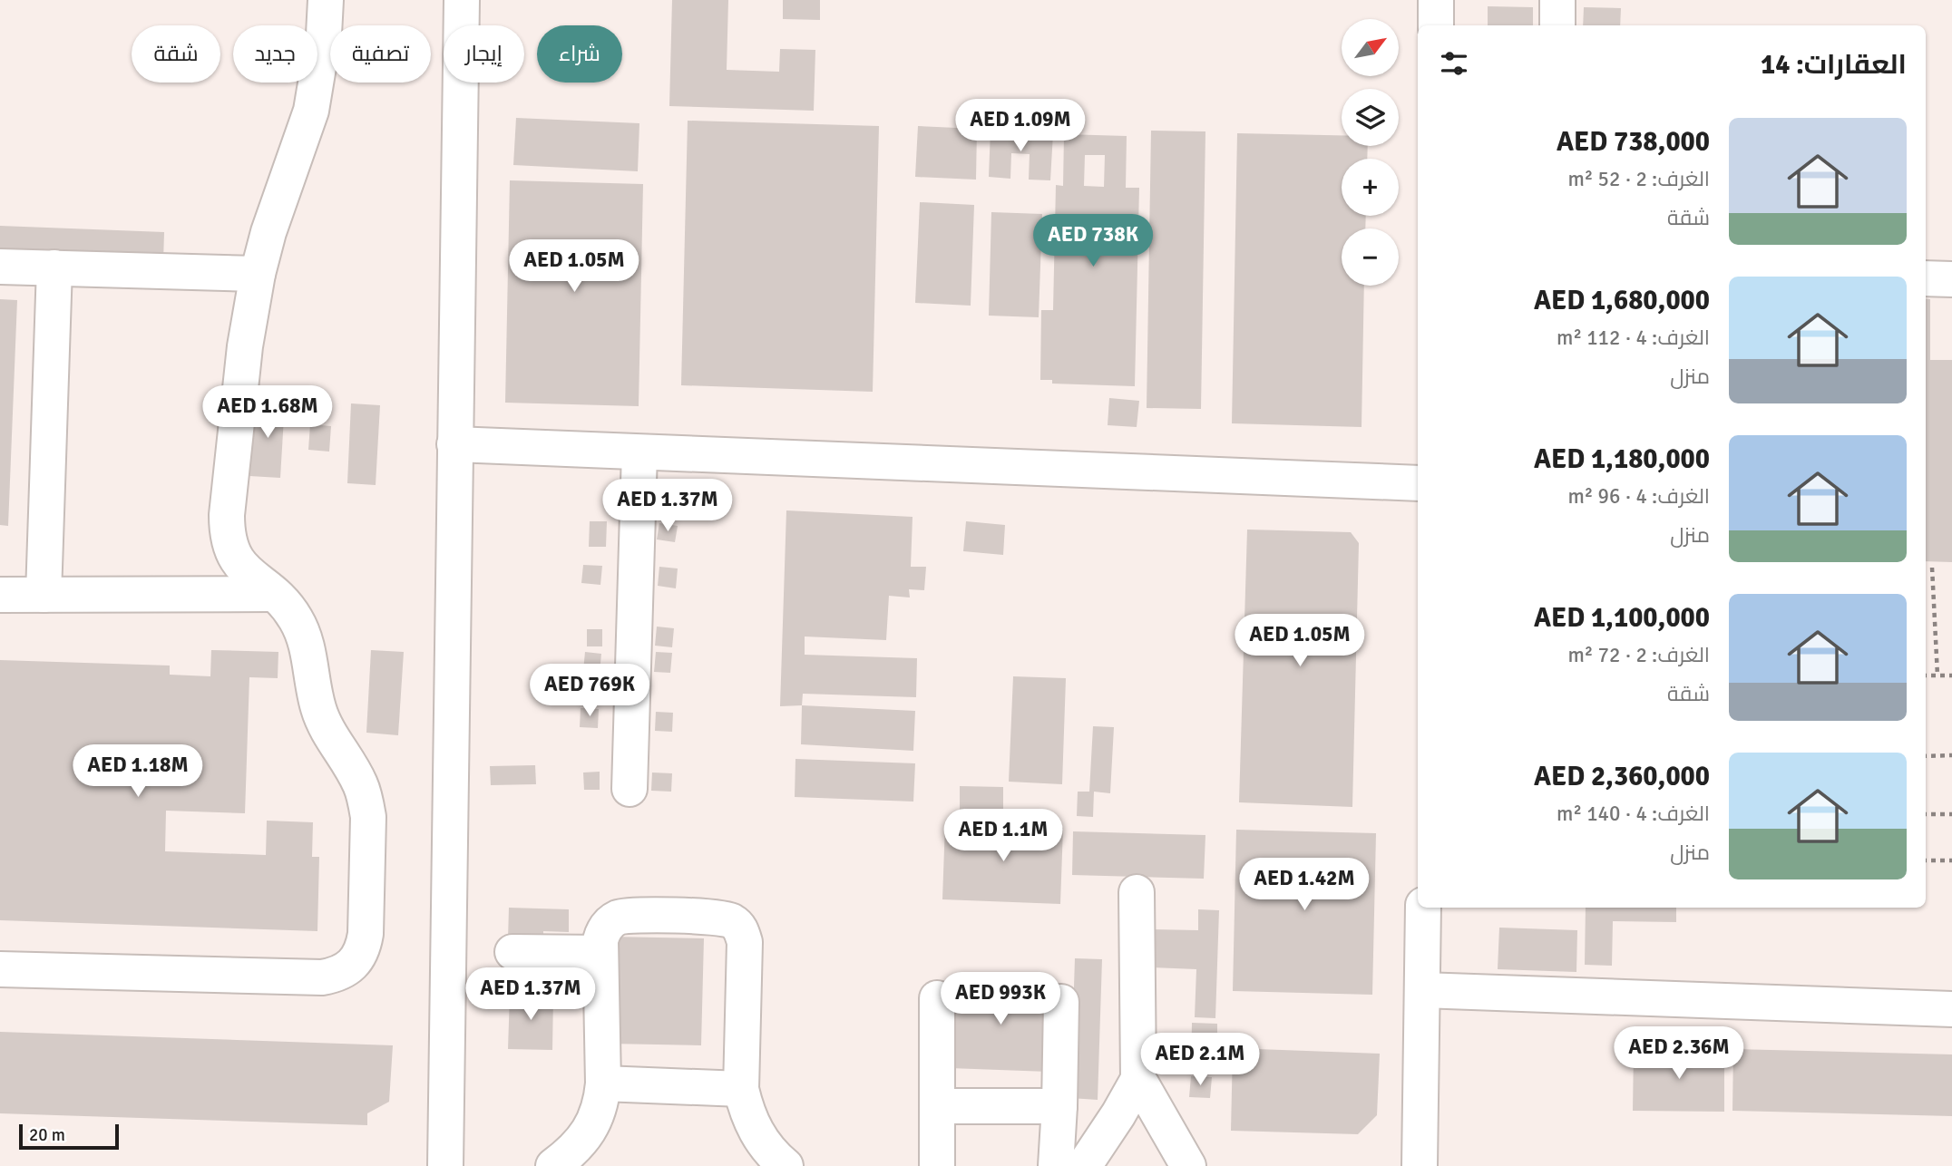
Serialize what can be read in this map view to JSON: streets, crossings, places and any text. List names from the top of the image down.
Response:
{
  "scale_bar": "20 m",
  "north": "top right",
  "page": {
    "map_buttons": ["+", "−"],
    "chip": [
      "شراء",
      "إيجار",
      "تصفية",
      "جديد",
      "شقة"
    ],
    "heading": "العقارات: 14",
    "price": [
      "AED 1.09M",
      "AED 738K",
      "AED 1.05M",
      "AED 1.68M",
      "AED 1.37M",
      "AED 1.05M",
      "AED 769K",
      "AED 1.18M",
      "AED 1.1M",
      "AED 1.42M",
      "AED 1.37M",
      "AED 993K",
      "AED 2.36M",
      "AED 2.1M"
    ],
    "list": [
      {
        "name": "AED 738,000",
        "note": "الغرف: 2 · 52 m² · شقة"
      },
      {
        "name": "AED 1,680,000",
        "note": "الغرف: 4 · 112 m² · منزل"
      },
      {
        "name": "AED 1,180,000",
        "note": "الغرف: 4 · 96 m² · منزل"
      },
      {
        "name": "AED 1,100,000",
        "note": "الغرف: 2 · 72 m² · شقة"
      },
      {
        "name": "AED 2,360,000",
        "note": "الغرف: 4 · 140 m² · منزل"
      }
    ],
    "scale": "20 m"
  }
}
